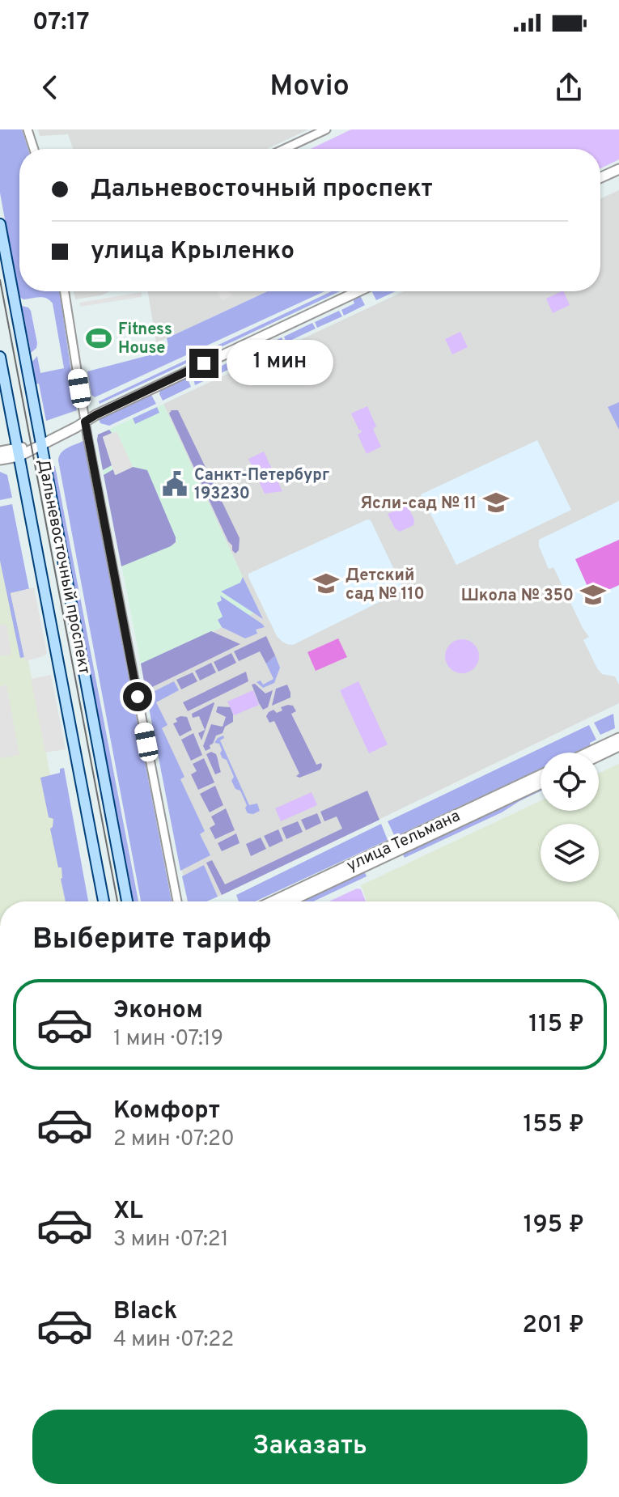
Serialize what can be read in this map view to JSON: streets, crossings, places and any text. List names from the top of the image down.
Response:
{
  "streets": {
    "main road": ["Дальневосточный проспект"],
    "street": ["улица Тельмана"]
  },
  "places": {
    "sports": ["Fitness House"],
    "public building": ["Санкт-Петербург 193230"],
    "school or university": ["Ясли-сад № 11", "Детский сад № 110", "Школа № 350"]
  },
  "page": {
    "status": "07:17",
    "header": "Movio",
    "banner": ["Дальневосточный проспект", "улица Крыленко"],
    "bubble": "1 мин",
    "heading": "Выберите тариф",
    "list": [
      {
        "name": "Эконом",
        "note": "1 мин · 07:19",
        "value": "115 ₽"
      },
      {
        "name": "Комфорт",
        "note": "2 мин · 07:20",
        "value": "155 ₽"
      },
      {
        "name": "XL",
        "note": "3 мин · 07:21",
        "value": "195 ₽"
      },
      {
        "name": "Black",
        "note": "4 мин · 07:22",
        "value": "201 ₽"
      }
    ],
    "buttons": "Заказать"
  }
}
